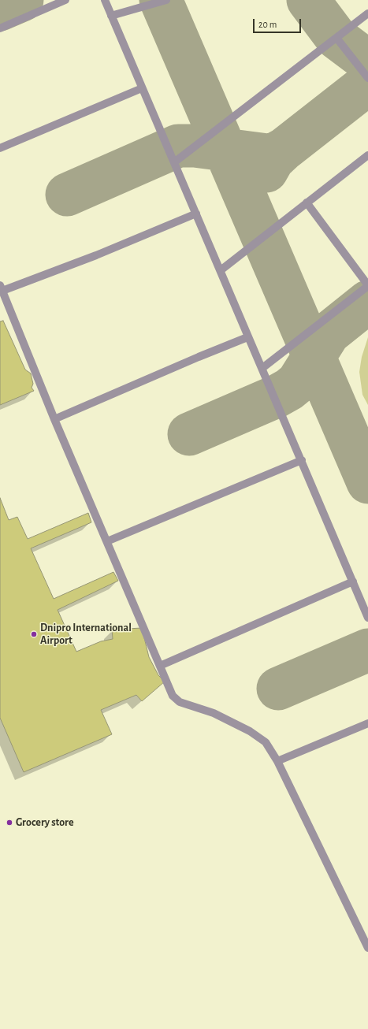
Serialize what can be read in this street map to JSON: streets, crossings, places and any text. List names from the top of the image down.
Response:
{
  "places": ["Dnipro International Airport", "Grocery store"],
  "scale_bar": "20 m"
}
